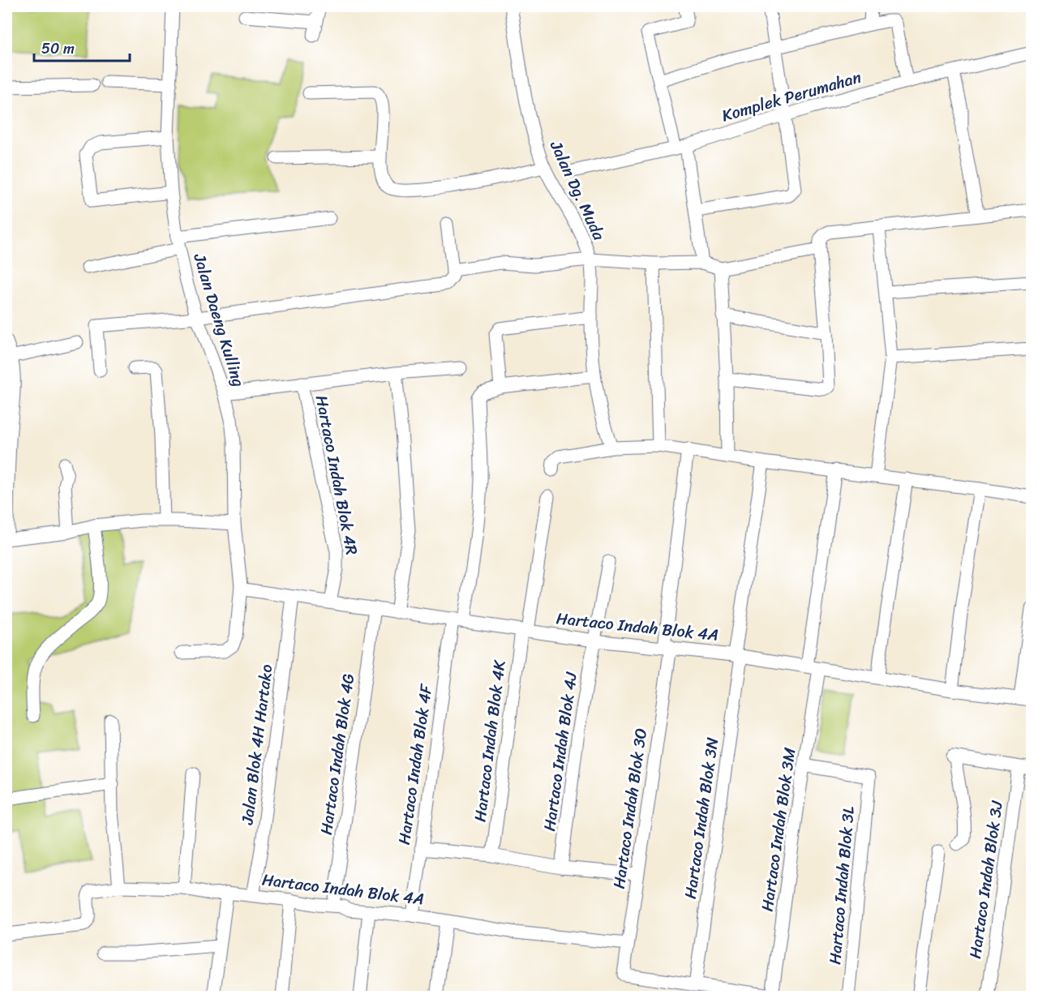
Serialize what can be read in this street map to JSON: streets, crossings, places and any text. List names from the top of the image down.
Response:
{
  "streets": {
    "street": [
      "Komplek Perumahan",
      "Jalan Dg. Muda",
      "Jalan Daeng Kulling",
      "Hartaco Indah Blok 4R",
      "Hartaco Indah Blok 4A",
      "Hartaco Indah Blok 4K",
      "Jalan Blok 4H Hartako",
      "Hartaco Indah Blok 4J",
      "Hartaco Indah Blok 4G",
      "Hartaco Indah Blok 4F",
      "Hartaco Indah Blok 3O",
      "Hartaco Indah Blok 3N",
      "Hartaco Indah Blok 3M",
      "Hartaco Indah Blok 3J",
      "Hartaco Indah Blok 3L"
    ]
  },
  "crossings": [
    ["Jalan Daeng Kulling", "Hartaco Indah Blok 4A"],
    ["Hartaco Indah Blok 4R", "Hartaco Indah Blok 4A"],
    ["Hartaco Indah Blok 4A", "Hartaco Indah Blok 4K"],
    ["Hartaco Indah Blok 4A", "Jalan Blok 4H Hartako"],
    ["Hartaco Indah Blok 4A", "Hartaco Indah Blok 4J"],
    ["Hartaco Indah Blok 4A", "Hartaco Indah Blok 4G"],
    ["Hartaco Indah Blok 4A", "Hartaco Indah Blok 4F"],
    ["Hartaco Indah Blok 4A", "Hartaco Indah Blok 3O"],
    ["Hartaco Indah Blok 4A", "Hartaco Indah Blok 3N"],
    ["Hartaco Indah Blok 4A", "Hartaco Indah Blok 3M"],
    ["Hartaco Indah Blok 3O", "Hartaco Indah Blok 3N"],
    ["Hartaco Indah Blok 3M", "Hartaco Indah Blok 3L"]
  ],
  "scale_bar": "50 m"
}
